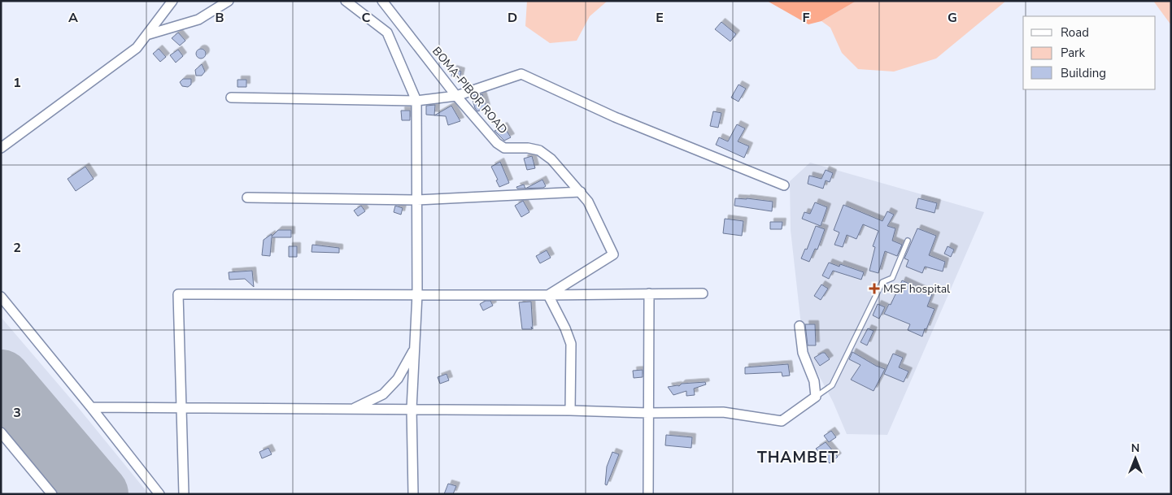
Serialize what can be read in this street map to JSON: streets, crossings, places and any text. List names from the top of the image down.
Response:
{
  "streets": {
    "street": ["BOMA-PIBOR ROAD"]
  },
  "districts": ["THAMBET"],
  "places": {
    "health": ["MSF hospital"]
  },
  "legend": ["Road", "Park", "Building"],
  "north": "top",
  "grid": {
    "columns": [
      "A",
      "B",
      "C",
      "D",
      "E",
      "F",
      "G"
    ],
    "rows": ["1", "2", "3"]
  }
}
